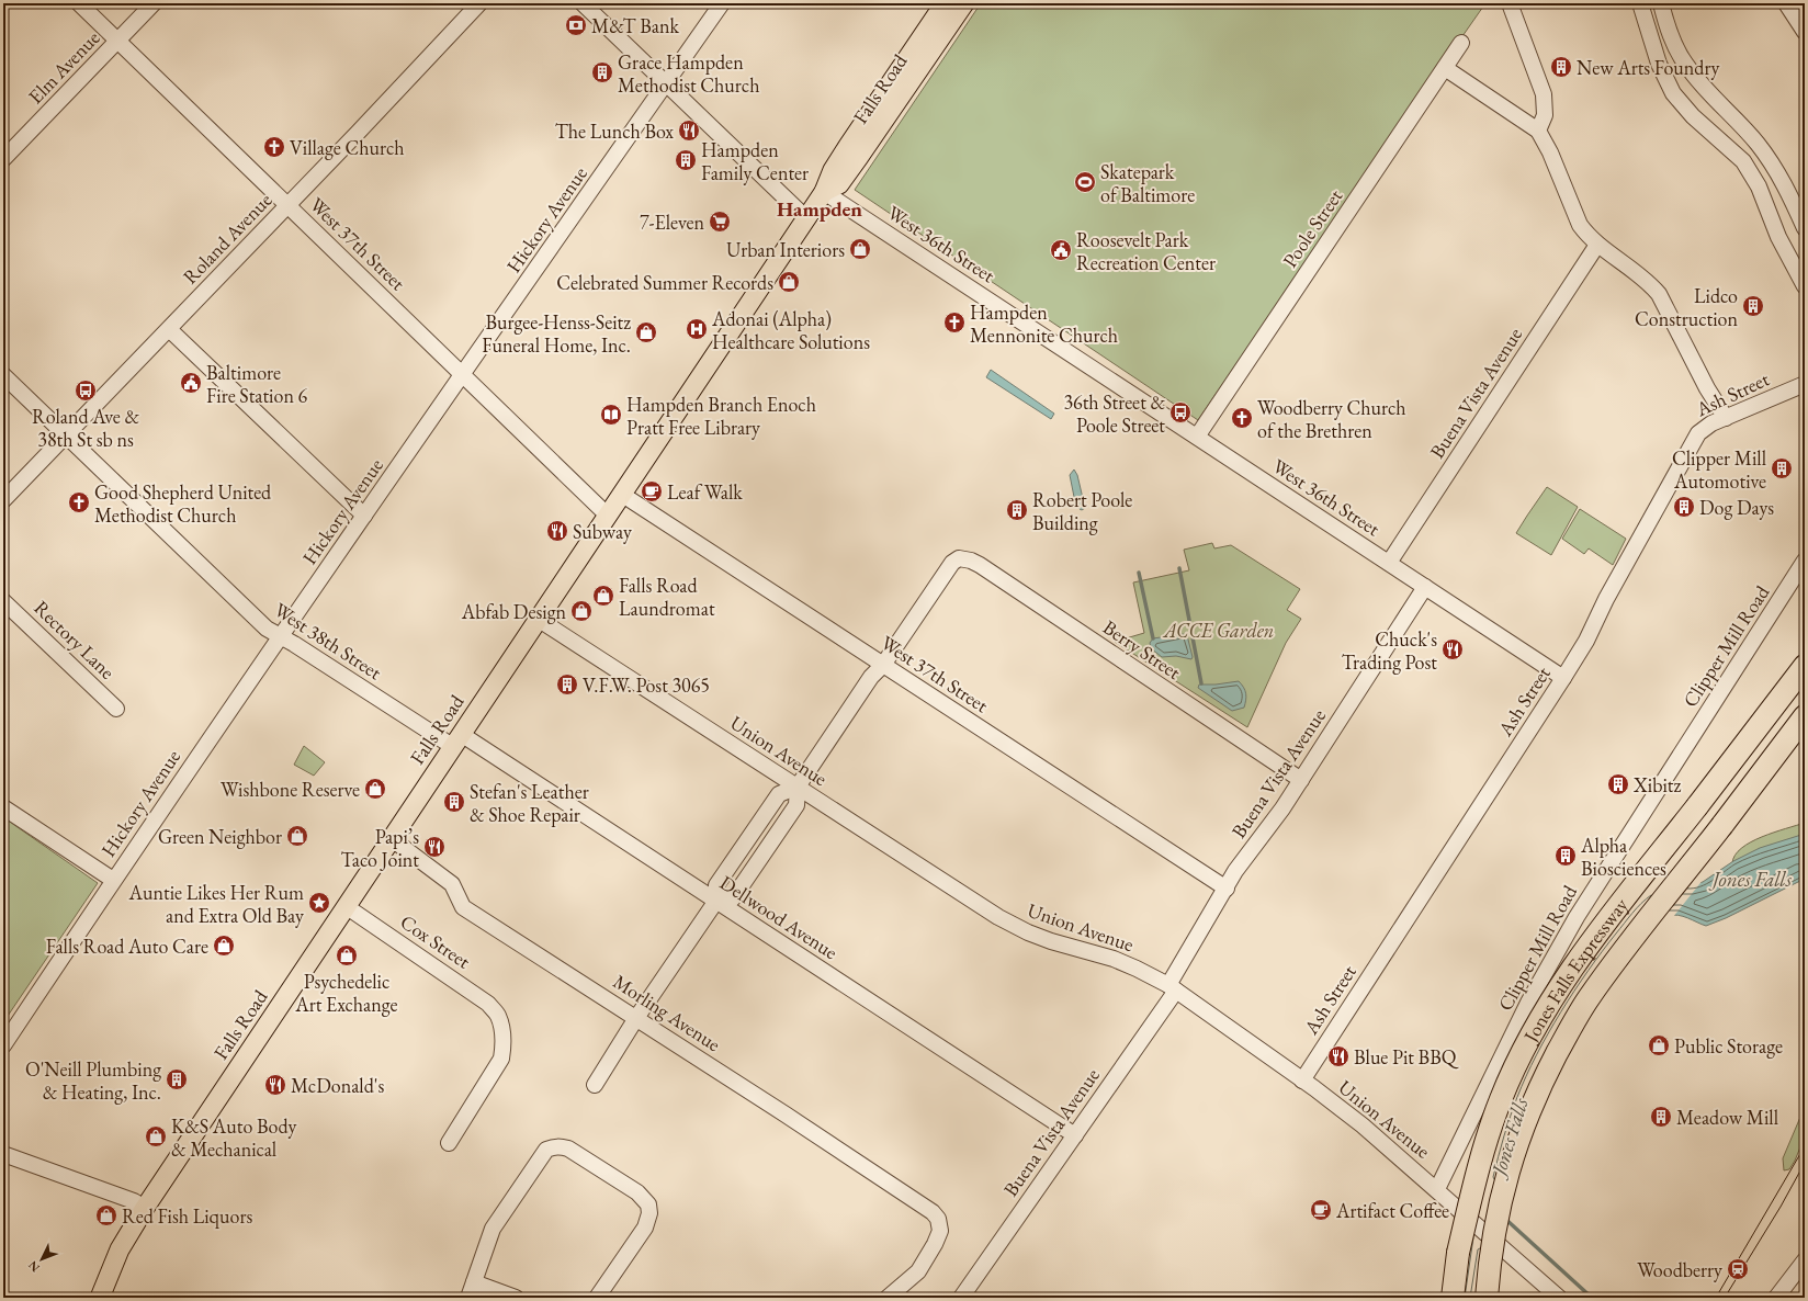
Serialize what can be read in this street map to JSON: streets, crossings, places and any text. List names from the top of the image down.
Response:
{
  "streets": {
    "highway": ["Jones Falls Expressway"],
    "main road": ["Falls Road"],
    "street": [
      "Elm Avenue",
      "Hickory Avenue",
      "Poole Street",
      "Roland Avenue",
      "West 37th Street",
      "West 36th Street",
      "Buena Vista Avenue",
      "Ash Street",
      "Rectory Lane",
      "West 38th Street",
      "Clipper Mill Road",
      "Berry Street",
      "Union Avenue",
      "Dellwood Avenue",
      "Cox Street",
      "Morling Avenue"
    ]
  },
  "crossings": [
    ["Elm Avenue", "West 37th Street"],
    ["Falls Road", "West 37th Street"],
    ["Falls Road", "West 36th Street"],
    ["Falls Road", "West 38th Street"],
    ["Falls Road", "Union Avenue"],
    ["Falls Road", "Dellwood Avenue"],
    ["Falls Road", "Cox Street"],
    ["Falls Road", "Morling Avenue"],
    ["Hickory Avenue", "West 37th Street"],
    ["Hickory Avenue", "West 38th Street"],
    ["Poole Street", "West 36th Street"],
    ["Roland Avenue", "West 37th Street"],
    ["Roland Avenue", "West 38th Street"],
    ["West 37th Street", "Buena Vista Avenue"],
    ["West 37th Street", "Berry Street"],
    ["West 36th Street", "Buena Vista Avenue"],
    ["West 36th Street", "Ash Street"],
    ["Buena Vista Avenue", "Berry Street"],
    ["Buena Vista Avenue", "Union Avenue"],
    ["Buena Vista Avenue", "Dellwood Avenue"],
    ["Ash Street", "Union Avenue"],
    ["West 38th Street", "Dellwood Avenue"],
    ["Clipper Mill Road", "Union Avenue"]
  ],
  "districts": ["Hampden"],
  "water": ["Jones Falls"],
  "parks": ["ACCE Garden"],
  "places": {
    "bank": ["M&T Bank"],
    "building": [
      "New Arts Foundry",
      "Grace Hampden Methodist Church",
      "Hampden Family Center",
      "Lidco Construction",
      "Clipper Mill Automotive",
      "Dog Days",
      "Robert Poole Building",
      "V.F.W. Post 3065",
      "Xibitz",
      "Stefan's Leather & Shoe Repair",
      "Alpha Biosciences",
      "O'Neill Plumbing & Heating, Inc.",
      "Meadow Mill"
    ],
    "restaurant": [
      "The Lunch Box",
      "Subway",
      "Chuck's Trading Post",
      "Papi’s Taco Joint",
      "Blue Pit BBQ",
      "McDonald's"
    ],
    "church": [
      "Village Church",
      "Hampden Mennonite Church",
      "Woodberry Church of the Brethren",
      "Good Shepherd United Methodist Church"
    ],
    "sports": ["Skatepark of Baltimore"],
    "supermarket": ["7-Eleven"],
    "shop": [
      "Urban Interiors",
      "Celebrated Summer Records",
      "Burgee-Henss-Seitz Funeral Home, Inc.",
      "Falls Road Laundromat",
      "Abfab Design",
      "Wishbone Reserve",
      "Green Neighbor",
      "Falls Road Auto Care",
      "Psychedelic Art Exchange",
      "Public Storage",
      "K&S Auto Body & Mechanical",
      "Red Fish Liquors"
    ],
    "public building": ["Roosevelt Park Recreation Center", "Baltimore Fire Station 6"],
    "hospital": ["Adonai (Alpha) Healthcare Solutions"],
    "bus stop": ["Roland Ave & 38th St sb ns", "36th Street & Poole Street"],
    "library": ["Hampden Branch Enoch Pratt Free Library"],
    "cafe": ["Leaf Walk", "Artifact Coffee"],
    "place": ["Auntie Likes Her Rum and Extra Old Bay"],
    "station": ["Woodberry"]
  },
  "north": "bottom left"
}
